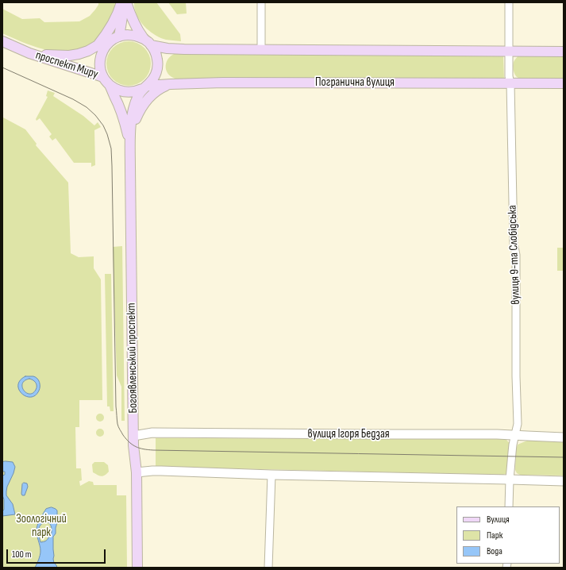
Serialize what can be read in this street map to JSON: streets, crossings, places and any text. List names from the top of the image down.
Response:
{
  "streets": {
    "main road": ["проспект Миру", "Погранична вулиця", "Богоявленський проспект"],
    "street": ["вулиця 9-та Слобідська", "вулиця Ігоря Бедзая"]
  },
  "crossings": [
    ["проспект Миру", "Погранична вулиця"],
    ["проспект Миру", "Богоявленський проспект"],
    ["Погранична вулиця", "вулиця 9-та Слобідська"],
    ["Погранична вулиця", "Богоявленський проспект"],
    ["вулиця 9-та Слобідська", "вулиця Ігоря Бедзая"],
    ["Богоявленський проспект", "вулиця Ігоря Бедзая"]
  ],
  "parks": ["Зоологічний парк"],
  "legend": ["Вулиця", "Парк", "Вода"],
  "scale_bar": "100 m"
}
